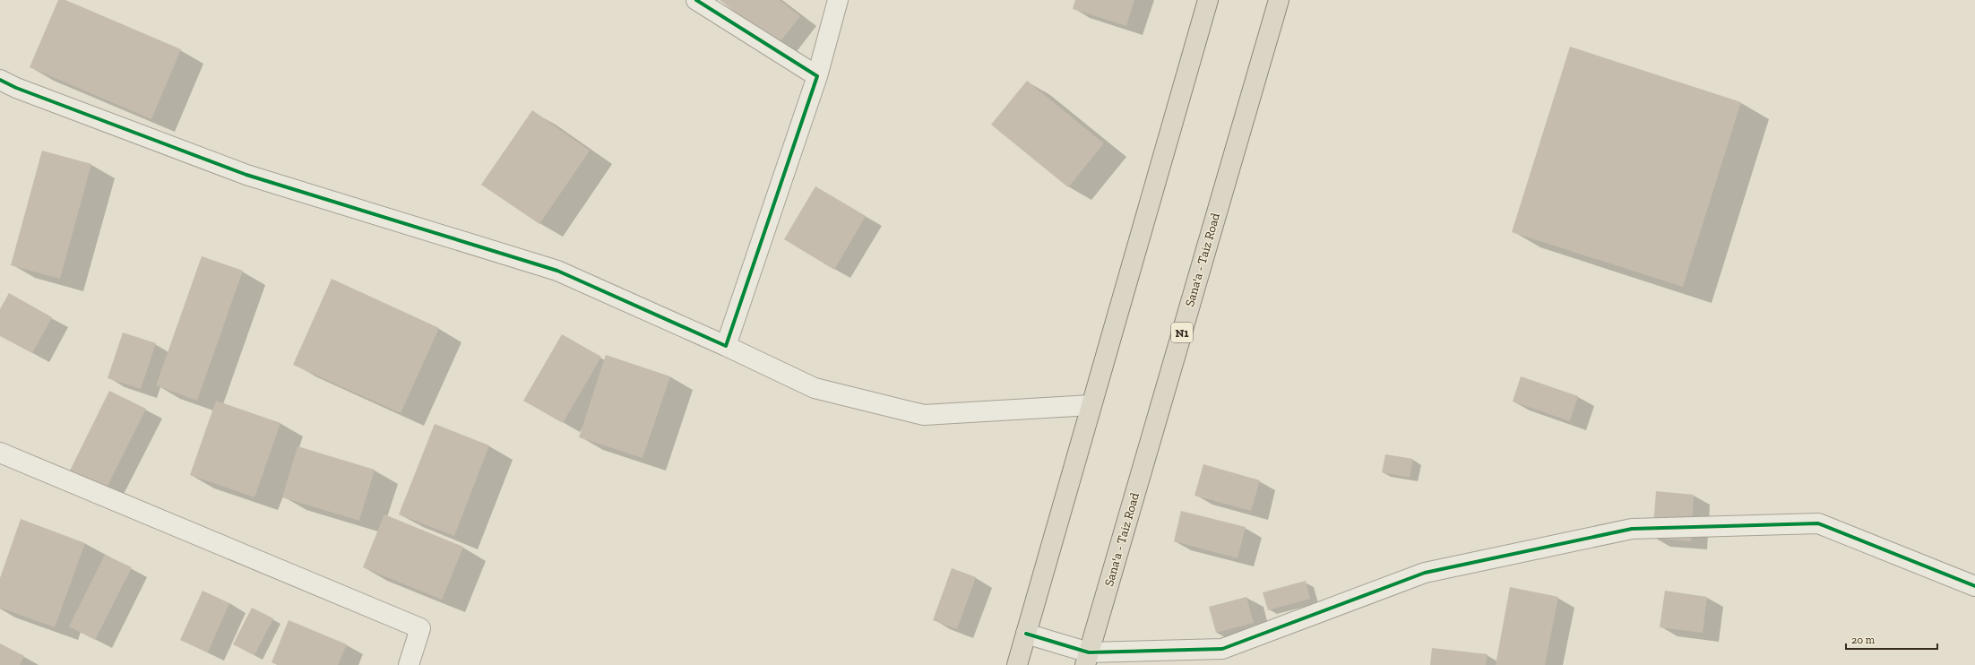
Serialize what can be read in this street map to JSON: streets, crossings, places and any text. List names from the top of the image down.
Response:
{
  "streets": {
    "highway": ["Sana'a - Taiz Road", "N1"]
  },
  "scale_bar": "20 m"
}
